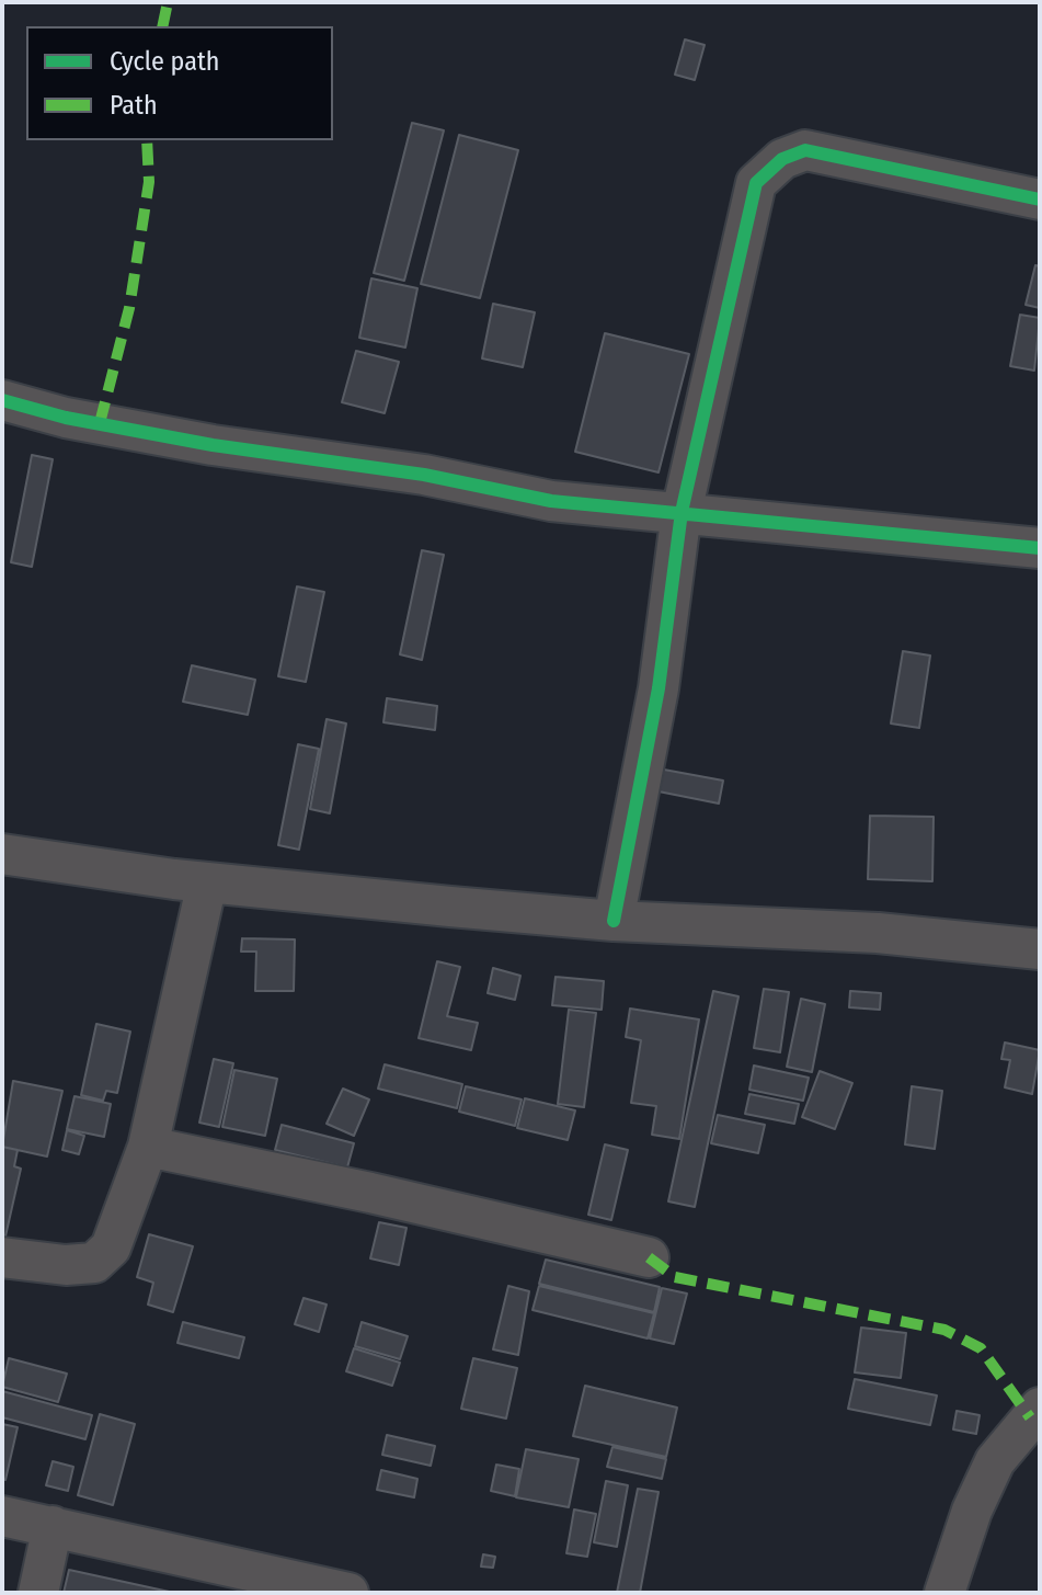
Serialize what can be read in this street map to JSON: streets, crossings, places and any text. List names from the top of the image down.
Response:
{
  "legend": ["Cycle path", "Path"]
}
